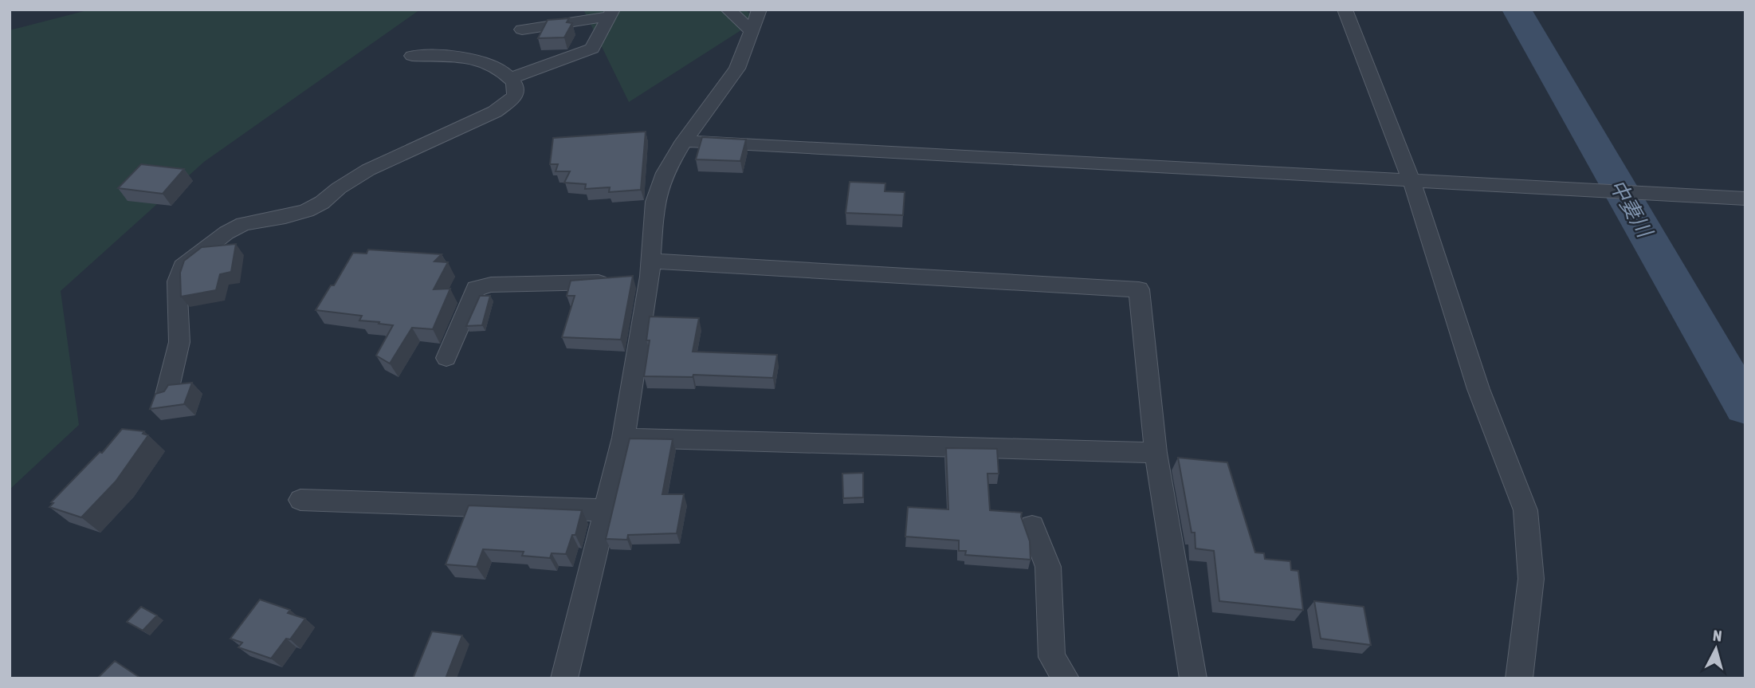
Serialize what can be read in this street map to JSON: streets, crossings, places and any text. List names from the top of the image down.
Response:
{
  "water": ["中妻川"],
  "north": "top"
}
